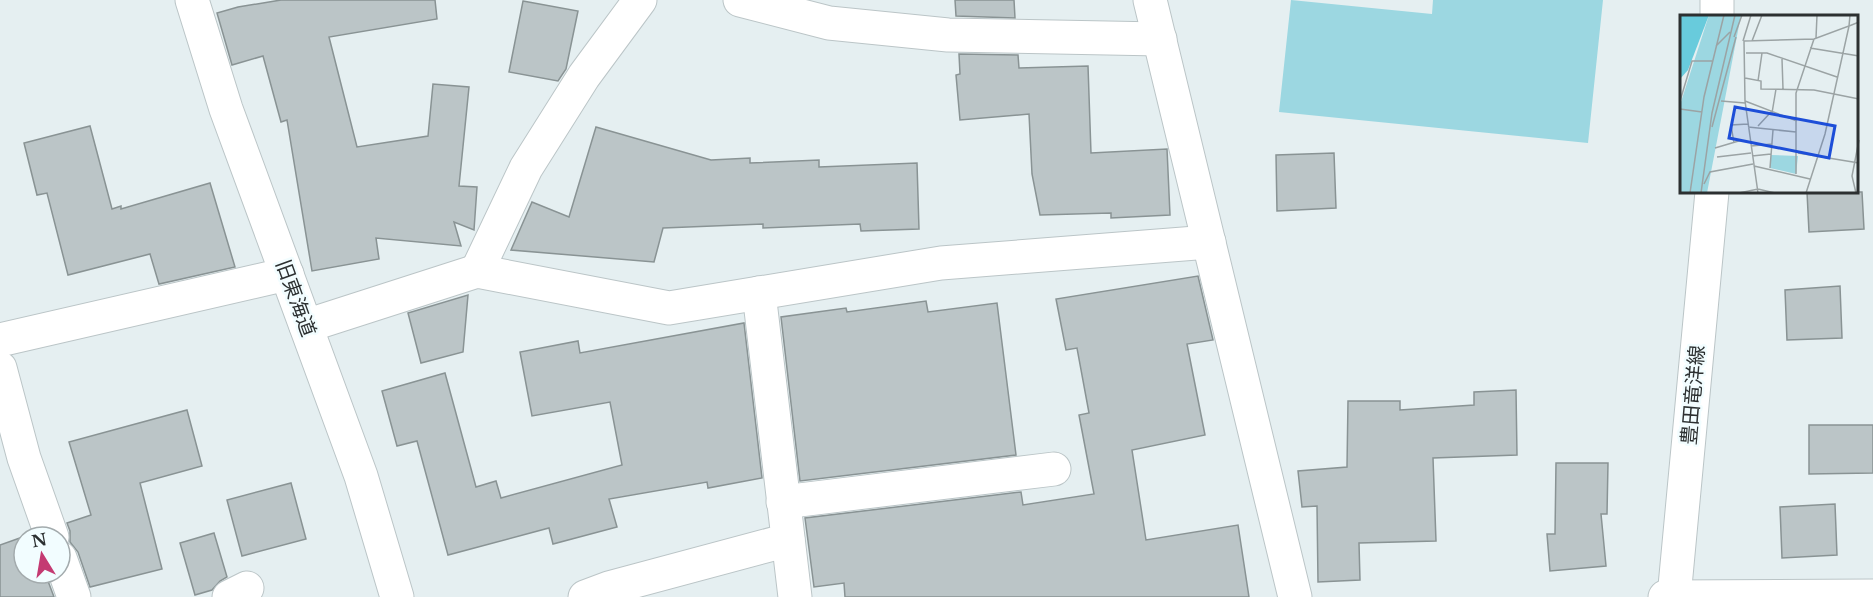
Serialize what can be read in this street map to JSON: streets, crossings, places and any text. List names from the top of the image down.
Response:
{
  "streets": {
    "street": ["旧東海道", "豊田竜洋線"]
  },
  "north": "top"
}
